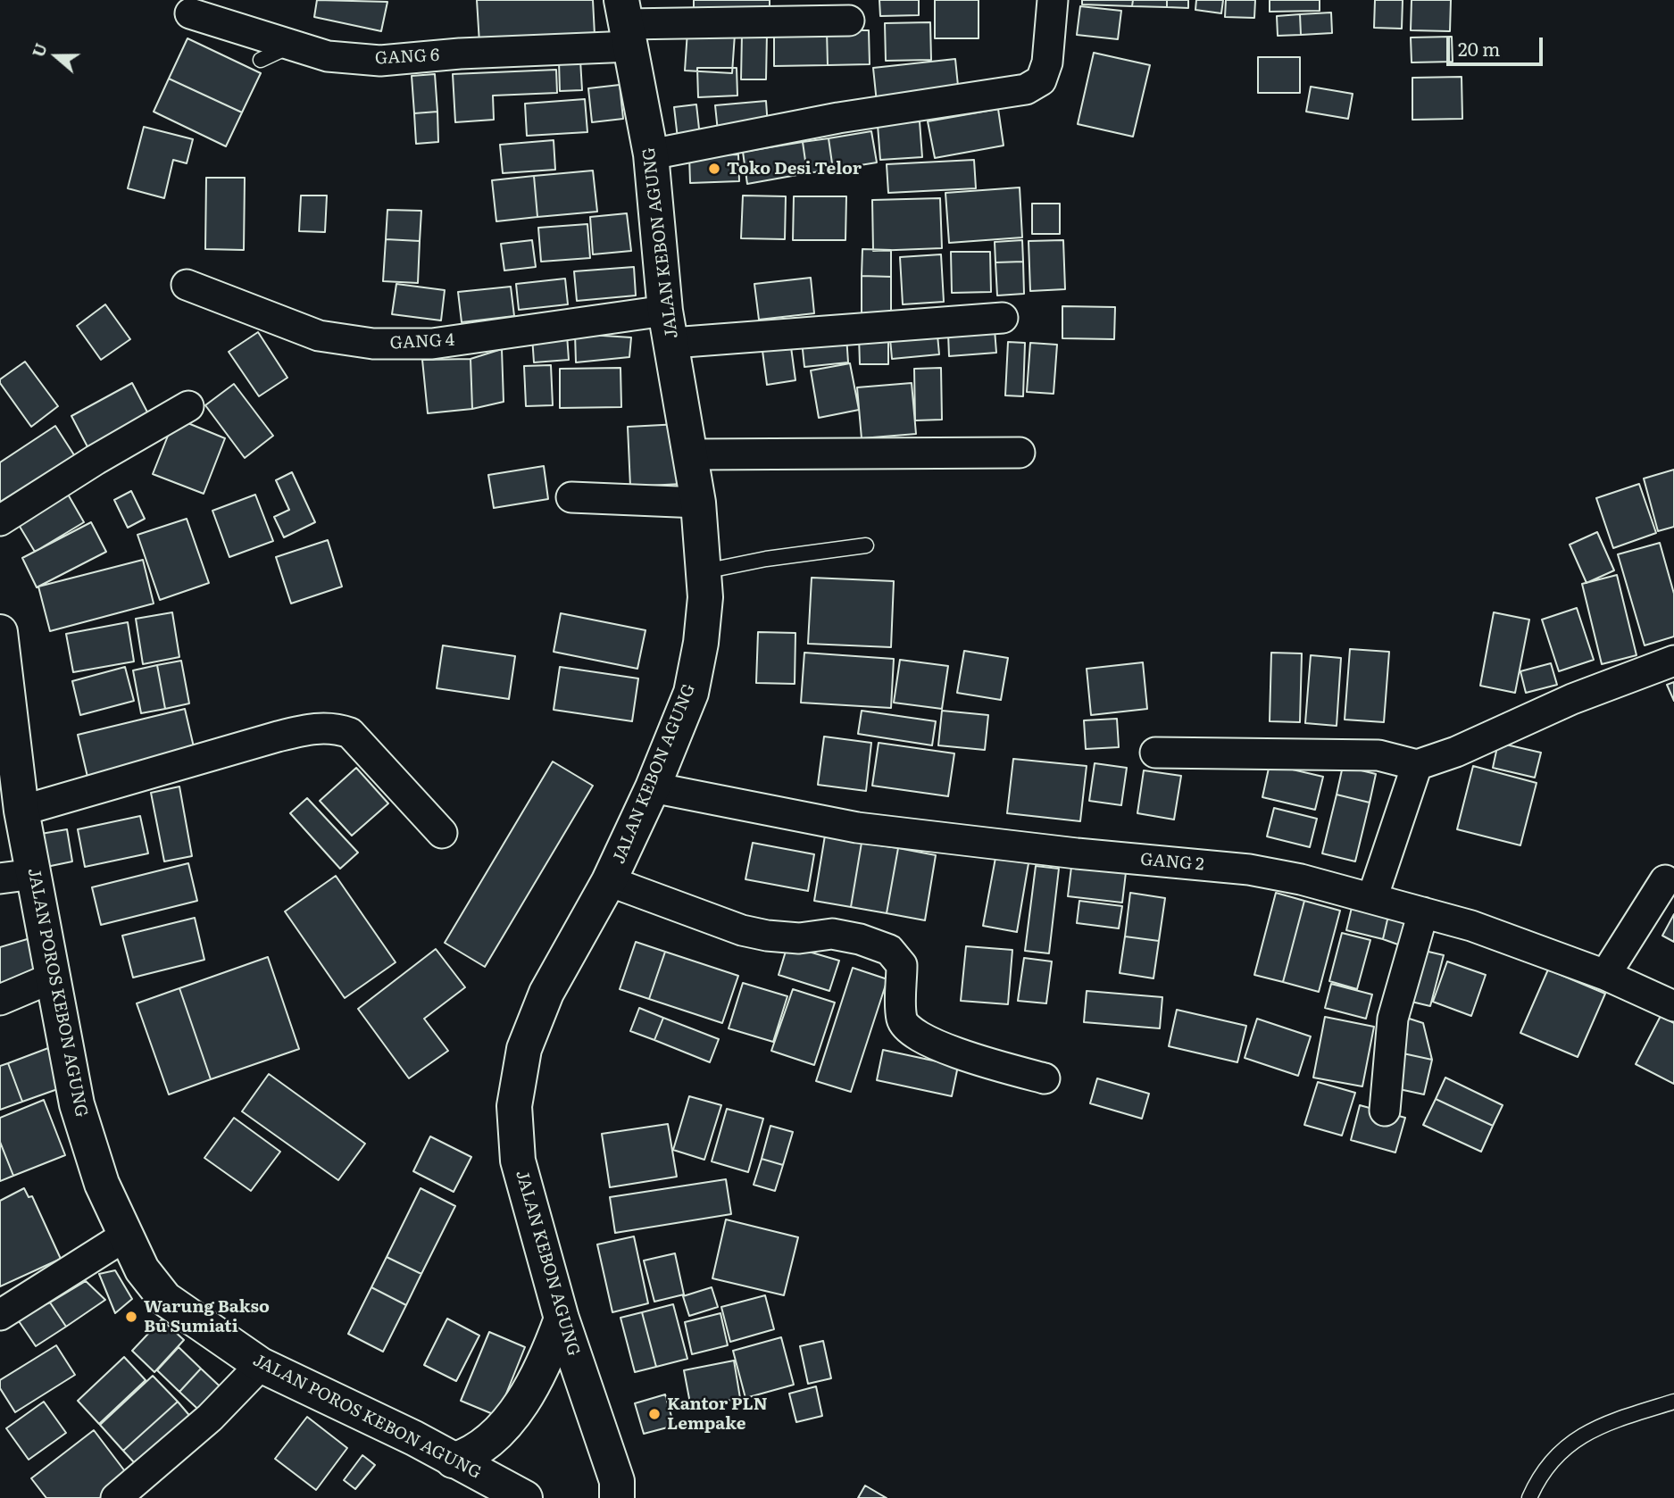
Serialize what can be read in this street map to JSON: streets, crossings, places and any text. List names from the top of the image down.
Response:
{
  "streets": {
    "main road": ["JALAN KEBON AGUNG", "JALAN POROS KEBON AGUNG"],
    "street": ["GANG 6", "GANG 4", "GANG 2"]
  },
  "crossings": [
    ["GANG 6", "JALAN KEBON AGUNG"],
    ["JALAN KEBON AGUNG", "GANG 4"],
    ["JALAN KEBON AGUNG", "GANG 2"]
  ],
  "places": ["Toko Desi Telor", "Warung Bakso Bu Sumiati", "Kantor PLN Lempake"],
  "scale_bar": "20 m",
  "north": "left"
}
